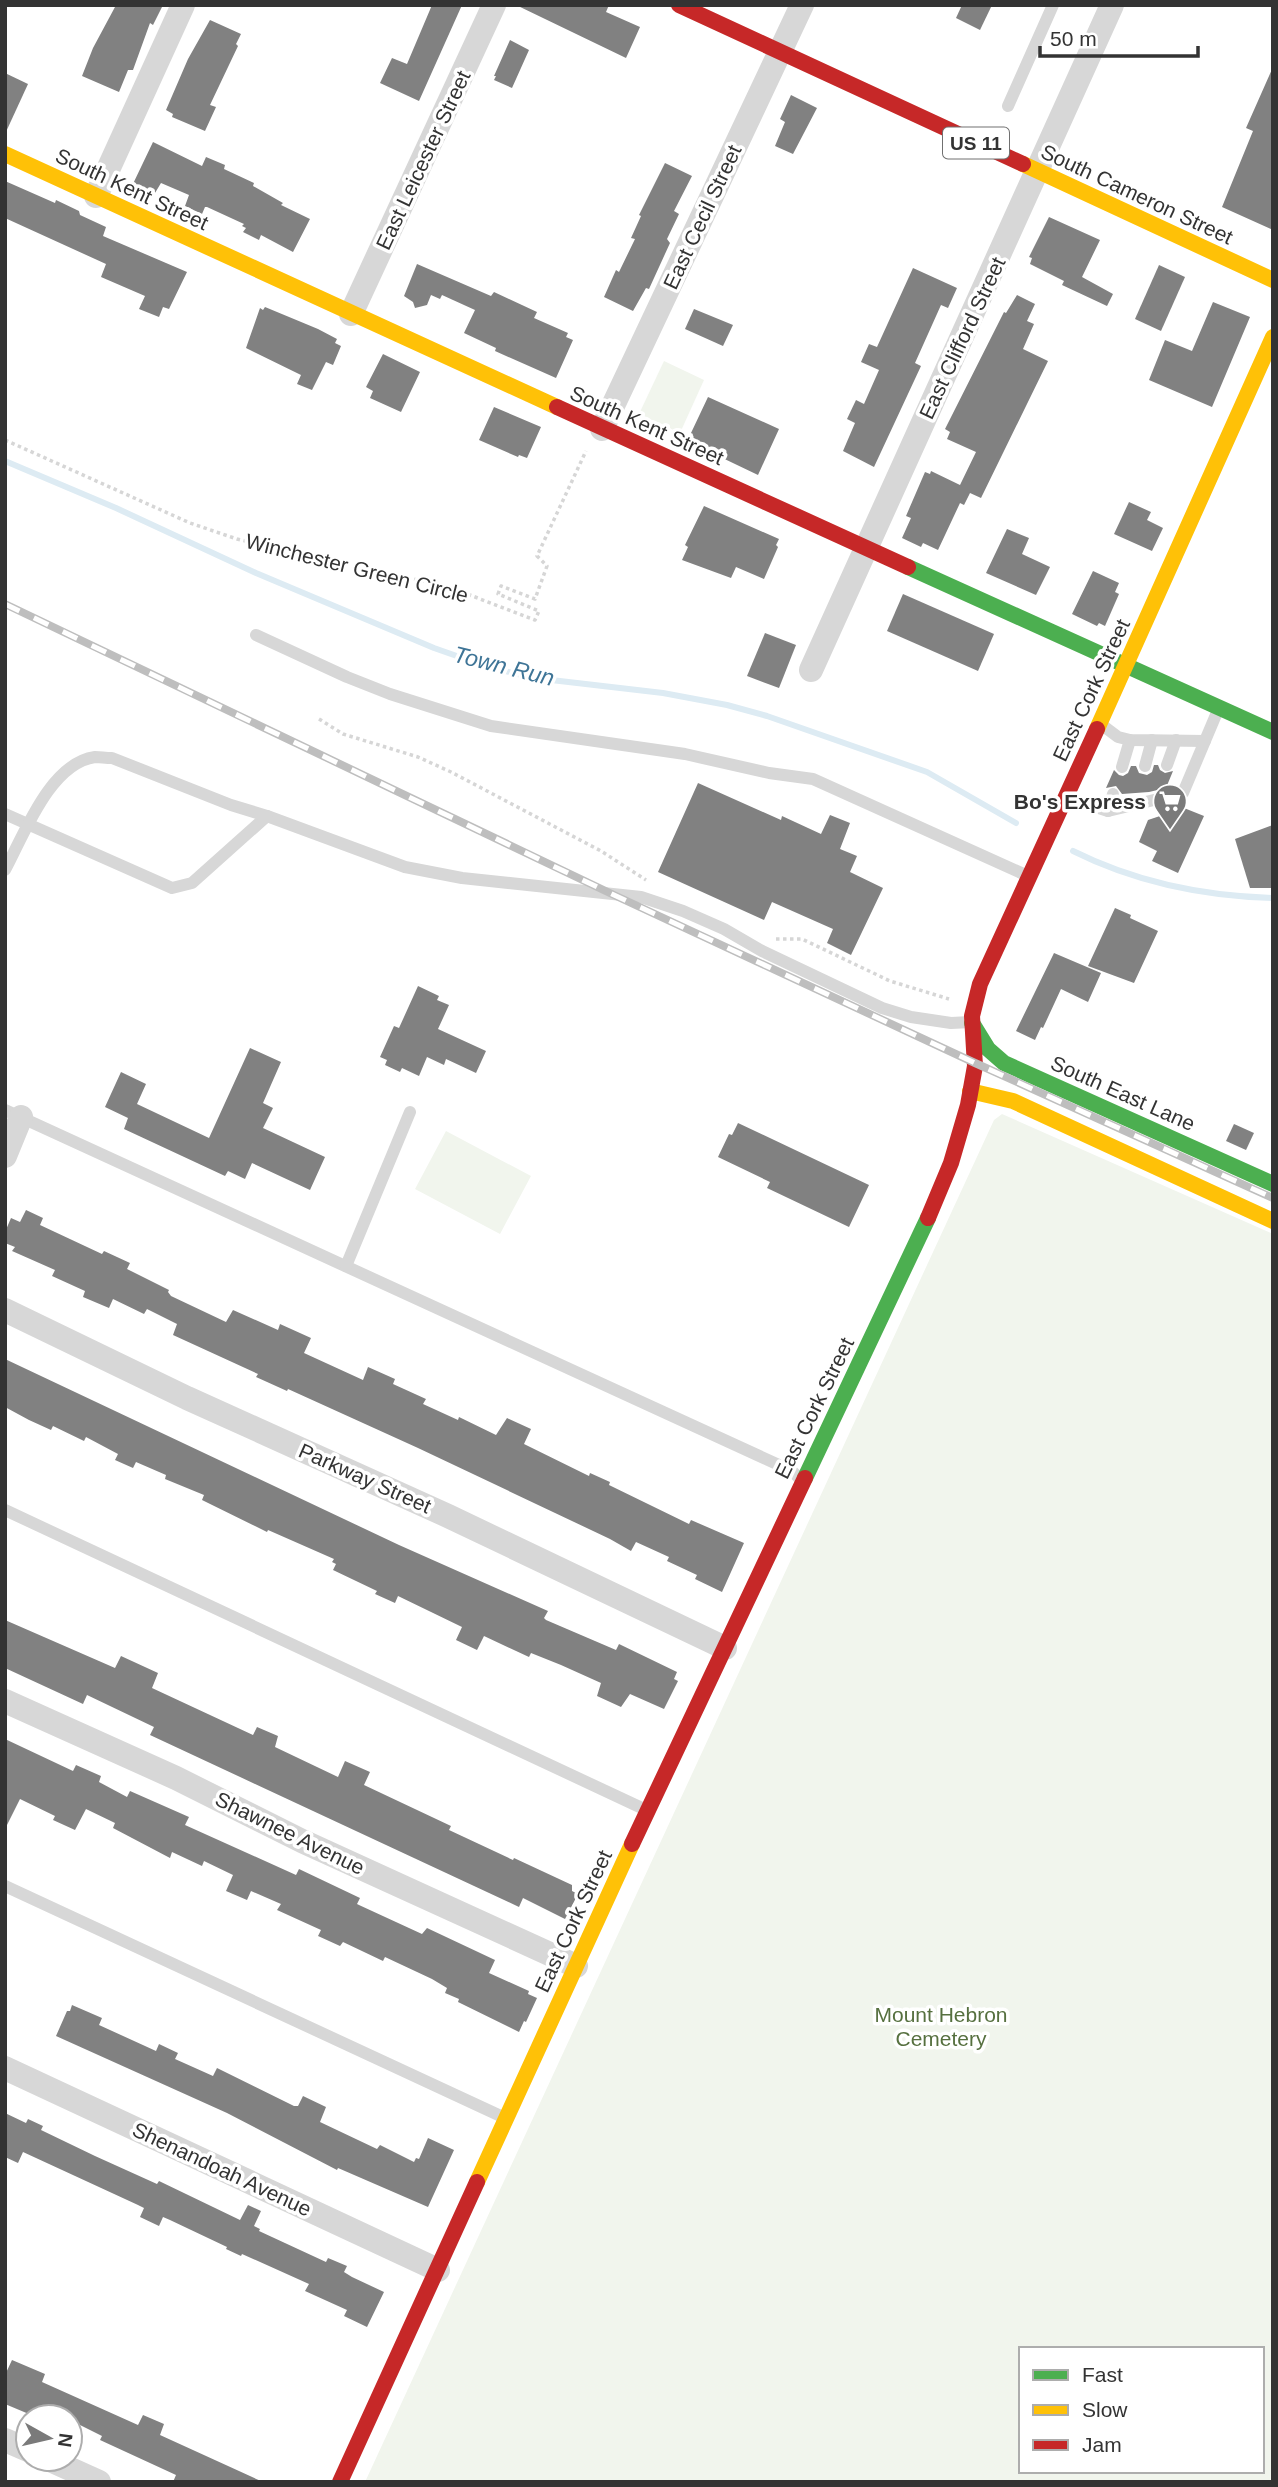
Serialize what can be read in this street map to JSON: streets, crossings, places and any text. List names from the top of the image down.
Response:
{
  "streets": {
    "main road": [
      "US 11",
      "South Kent Street",
      "South Cameron Street",
      "East Cork Street",
      "South East Lane"
    ],
    "street": [
      "East Leicester Street",
      "East Cecil Street",
      "East Clifford Street",
      "Parkway Street",
      "Shawnee Avenue",
      "Shenandoah Avenue"
    ],
    "path": ["Winchester Green Circle"]
  },
  "crossings": [
    ["East Leicester Street", "South Kent Street"],
    ["South Kent Street", "East Cecil Street"],
    ["South Kent Street", "East Clifford Street"],
    ["South Kent Street", "Winchester Green Circle"],
    ["South Kent Street", "East Cork Street"],
    ["South Cameron Street", "East Cecil Street"],
    ["South Cameron Street", "East Clifford Street"],
    ["East Cecil Street", "Winchester Green Circle"],
    ["East Cork Street", "South East Lane"],
    ["East Cork Street", "Parkway Street"],
    ["East Cork Street", "Shawnee Avenue"],
    ["East Cork Street", "Shenandoah Avenue"]
  ],
  "water": ["Town Run"],
  "parks": ["Mount Hebron Cemetery"],
  "places": {
    "supermarket": ["Bo's Express"]
  },
  "legend": ["Fast", "Slow", "Jam"],
  "scale_bar": "50 m",
  "north": "right"
}
